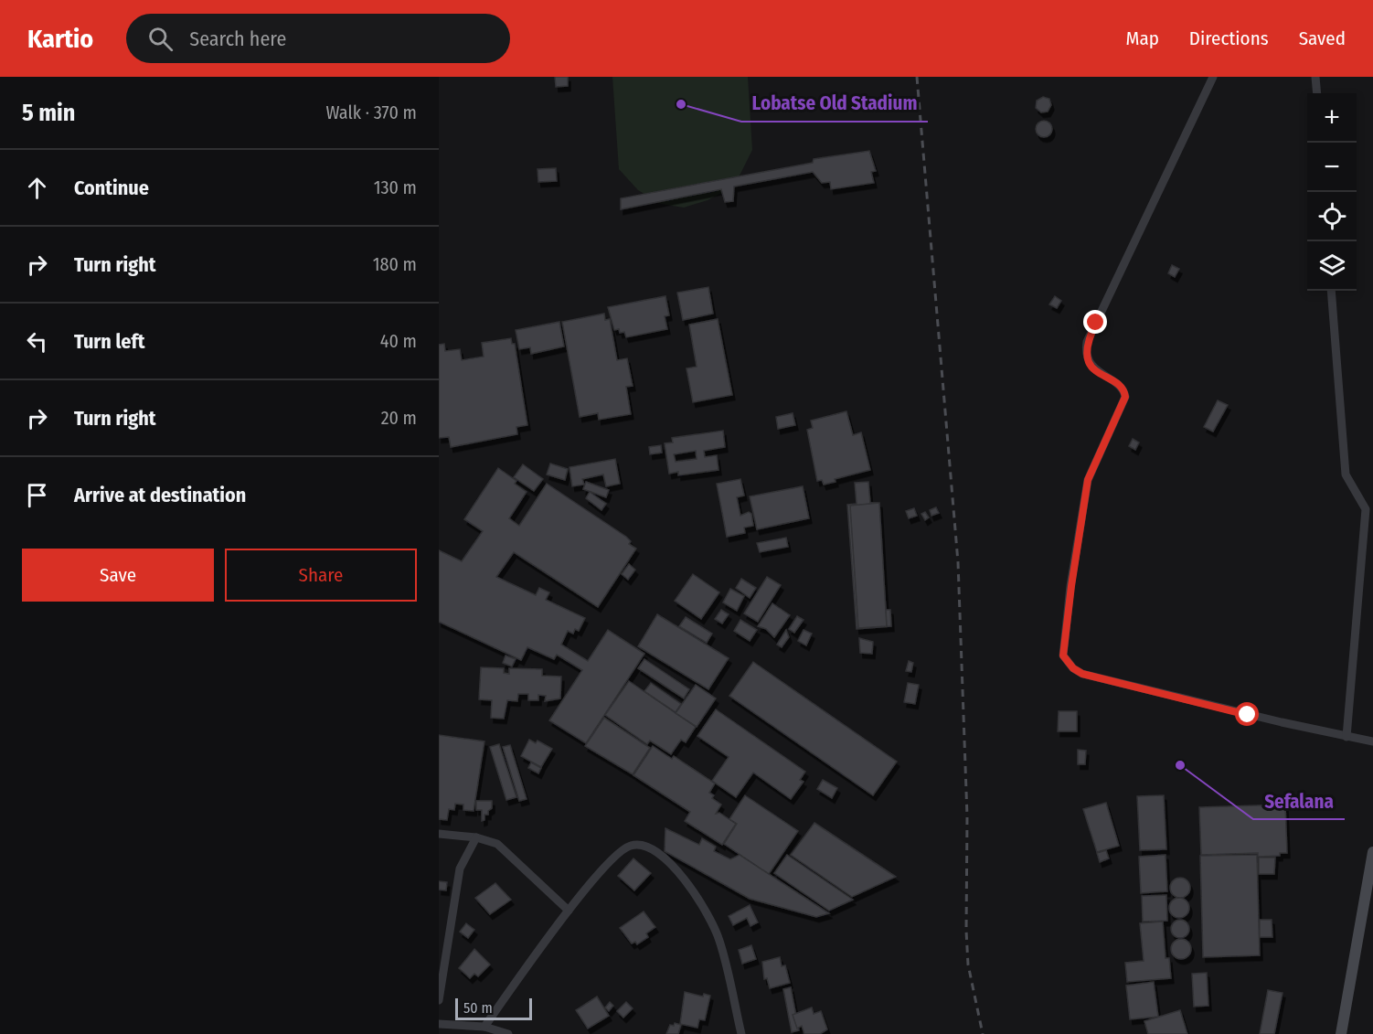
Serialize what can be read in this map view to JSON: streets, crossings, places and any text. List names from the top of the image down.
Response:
{
  "places": ["Lobatse Old Stadium", "Sefalana"],
  "scale_bar": "50 m",
  "page": {
    "header": "Kartio",
    "search": "Search here",
    "nav": ["Map", "Directions", "Saved"],
    "heading": ["5 min", "Walk · 370 m"],
    "map_buttons": ["+", "−"],
    "list": [
      ["Continue", "130 m"],
      ["Turn right", "180 m"],
      ["Turn left", "40 m"],
      ["Turn right", "20 m"],
      "Arrive at destination"
    ],
    "buttons": ["Save", "Share"],
    "scale": "50 m"
  }
}
